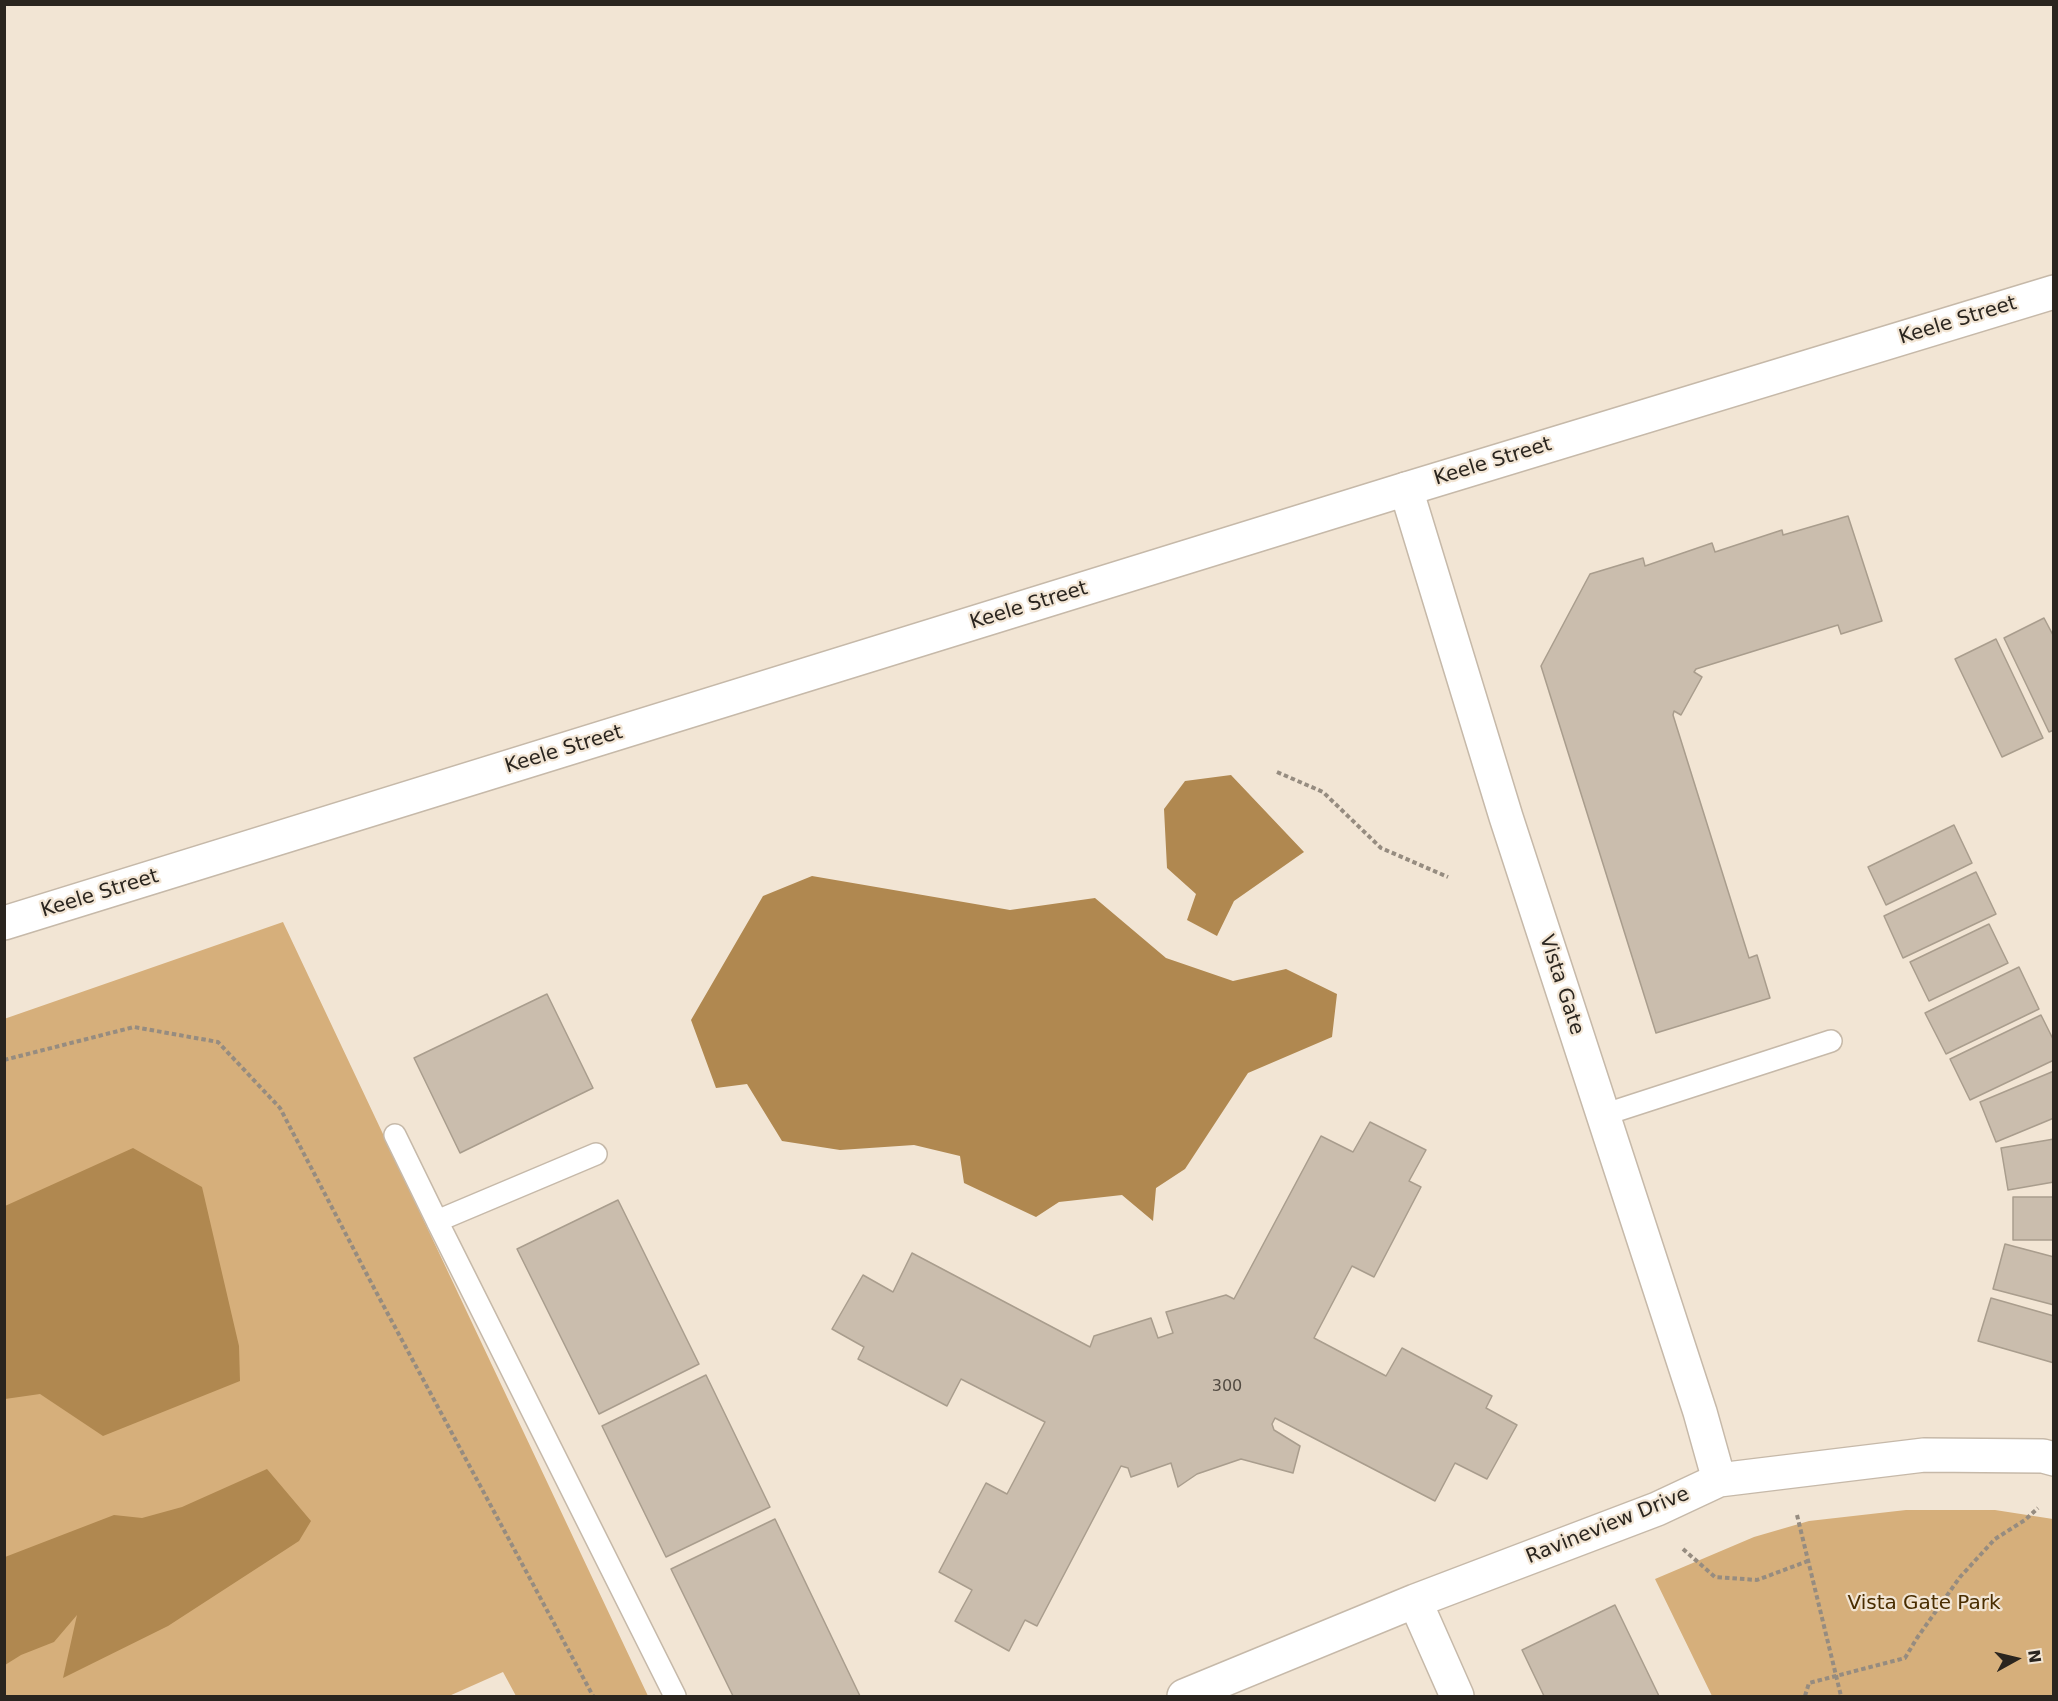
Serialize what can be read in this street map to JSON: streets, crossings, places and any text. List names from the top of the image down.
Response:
{
  "streets": {
    "main road": ["Keele Street", "Vista Gate", "Ravineview Drive"]
  },
  "crossings": [
    ["Keele Street", "Vista Gate"],
    ["Vista Gate", "Ravineview Drive"]
  ],
  "parks": ["Vista Gate Park"],
  "house_numbers": ["300"],
  "north": "right"
}
